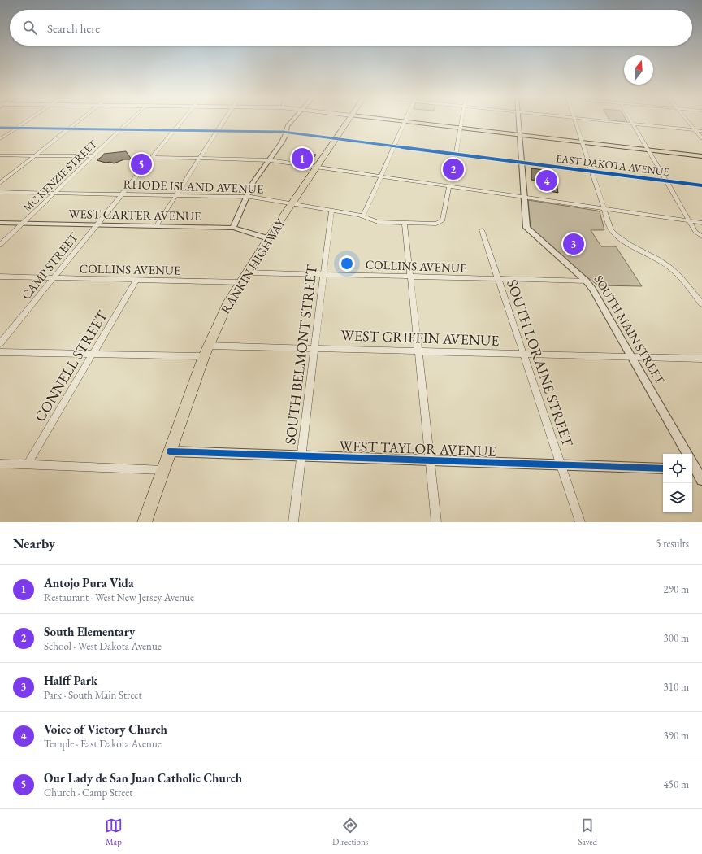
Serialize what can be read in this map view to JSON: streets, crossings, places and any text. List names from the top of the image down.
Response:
{
  "streets": {
    "highway": ["RANKIN HIGHWAY"],
    "street": [
      "EAST DAKOTA AVENUE",
      "MC KENZIE STREET",
      "RHODE ISLAND AVENUE",
      "WEST CARTER AVENUE",
      "CAMP STREET",
      "COLLINS AVENUE",
      "SOUTH MAIN STREET",
      "WEST GRIFFIN AVENUE",
      "SOUTH BELMONT STREET",
      "SOUTH LORAINE STREET",
      "CONNELL STREET",
      "WEST TAYLOR AVENUE"
    ]
  },
  "crossings": [
    ["EAST DAKOTA AVENUE", "MC KENZIE STREET"],
    ["EAST DAKOTA AVENUE", "CAMP STREET"],
    ["EAST DAKOTA AVENUE", "RANKIN HIGHWAY"],
    ["EAST DAKOTA AVENUE", "SOUTH MAIN STREET"],
    ["MC KENZIE STREET", "RHODE ISLAND AVENUE"],
    ["MC KENZIE STREET", "WEST CARTER AVENUE"],
    ["RHODE ISLAND AVENUE", "CAMP STREET"],
    ["RHODE ISLAND AVENUE", "RANKIN HIGHWAY"],
    ["RHODE ISLAND AVENUE", "SOUTH BELMONT STREET"],
    ["WEST CARTER AVENUE", "CAMP STREET"],
    ["WEST CARTER AVENUE", "RANKIN HIGHWAY"],
    ["CAMP STREET", "COLLINS AVENUE"],
    ["RANKIN HIGHWAY", "COLLINS AVENUE"],
    ["RANKIN HIGHWAY", "WEST GRIFFIN AVENUE"],
    ["RANKIN HIGHWAY", "WEST TAYLOR AVENUE"],
    ["COLLINS AVENUE", "SOUTH MAIN STREET"],
    ["COLLINS AVENUE", "SOUTH BELMONT STREET"],
    ["COLLINS AVENUE", "SOUTH LORAINE STREET"],
    ["COLLINS AVENUE", "CONNELL STREET"],
    ["SOUTH MAIN STREET", "WEST GRIFFIN AVENUE"],
    ["WEST GRIFFIN AVENUE", "SOUTH BELMONT STREET"],
    ["WEST GRIFFIN AVENUE", "SOUTH LORAINE STREET"],
    ["WEST GRIFFIN AVENUE", "CONNELL STREET"],
    ["SOUTH BELMONT STREET", "WEST TAYLOR AVENUE"],
    ["SOUTH LORAINE STREET", "WEST TAYLOR AVENUE"]
  ],
  "north": "top",
  "page": {
    "search": "Search here",
    "pins": [
      "1",
      "5",
      "2",
      "4",
      "3"
    ],
    "heading": ["Nearby", "5 results"],
    "list": [
      {
        "mark": "1",
        "name": "Antojo Pura Vida",
        "note": "Restaurant · West New Jersey Avenue",
        "value": "290 m"
      },
      {
        "mark": "2",
        "name": "South Elementary",
        "note": "School · West Dakota Avenue",
        "value": "300 m"
      },
      {
        "mark": "3",
        "name": "Halff Park",
        "note": "Park · South Main Street",
        "value": "310 m"
      },
      {
        "mark": "4",
        "name": "Voice of Victory Church",
        "note": "Temple · East Dakota Avenue",
        "value": "390 m"
      },
      {
        "mark": "5",
        "name": "Our Lady de San Juan Catholic Church",
        "note": "Church · Camp Street",
        "value": "450 m"
      }
    ],
    "nav": ["Map", "Directions", "Saved"]
  }
}
